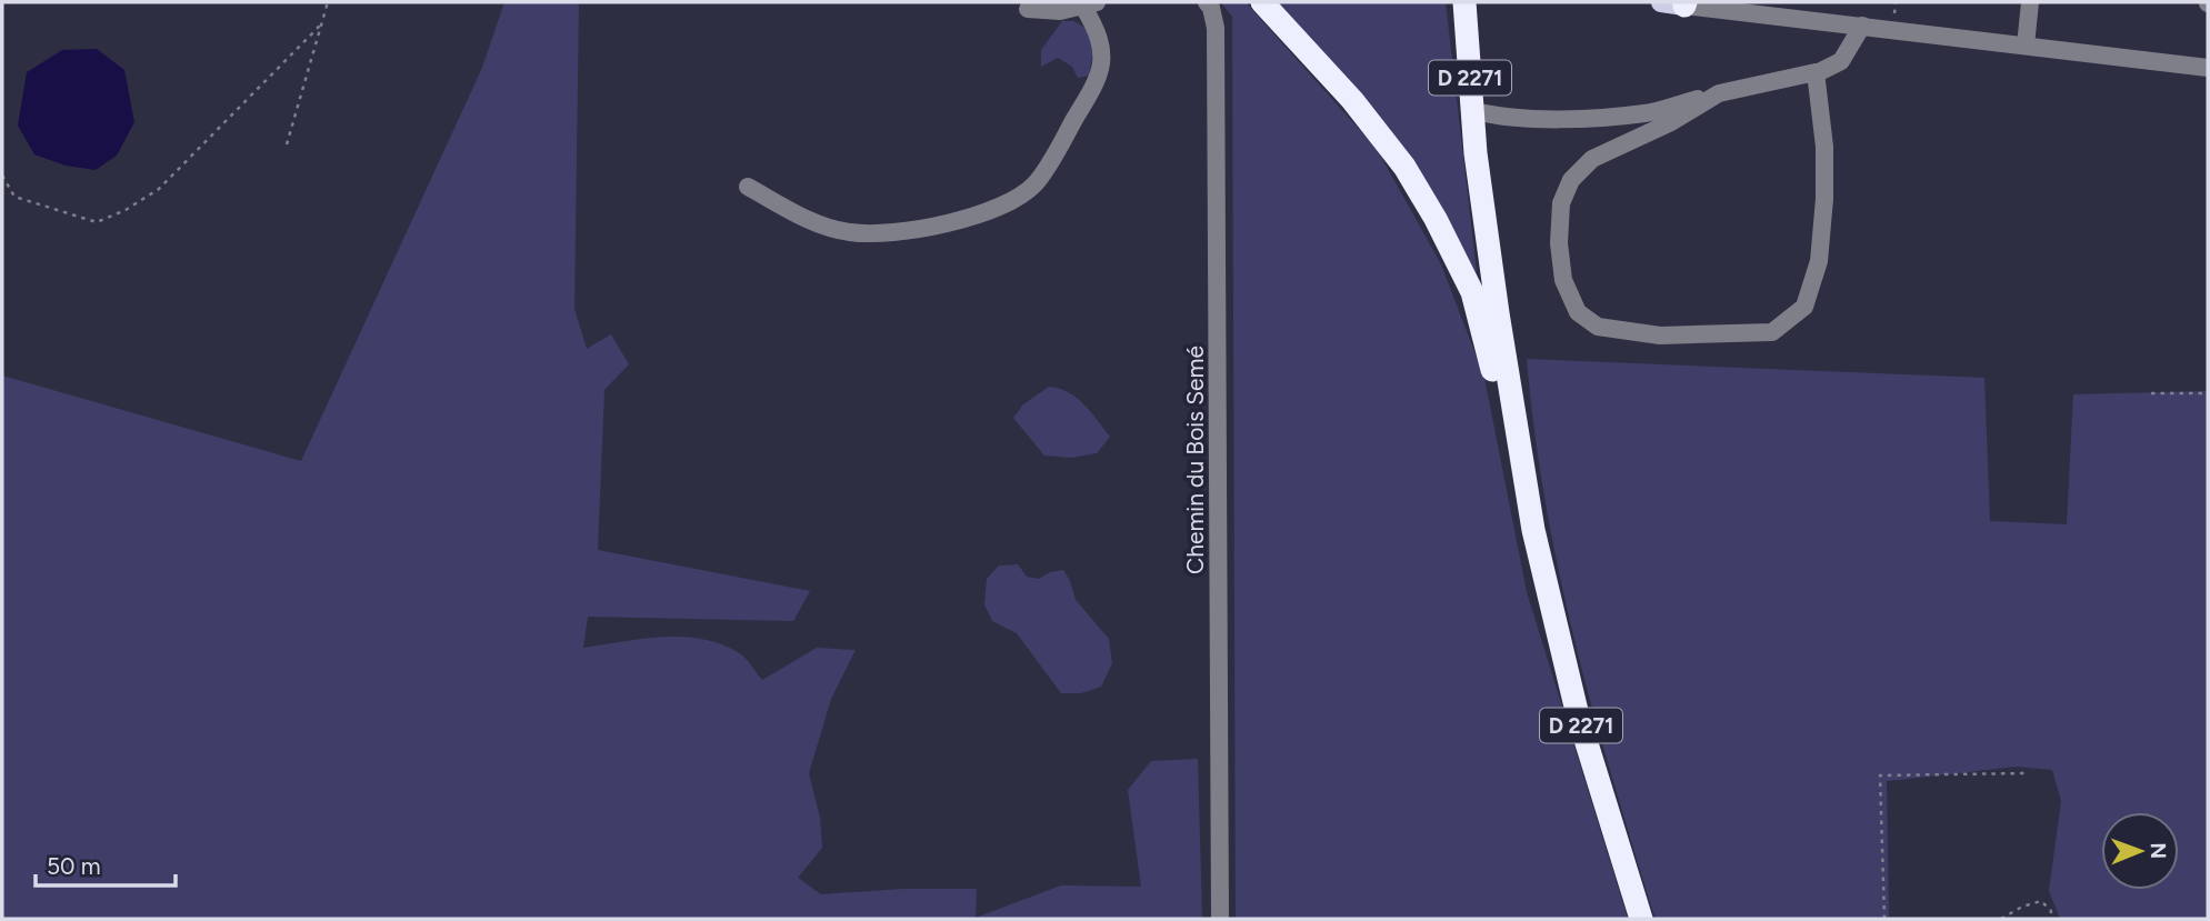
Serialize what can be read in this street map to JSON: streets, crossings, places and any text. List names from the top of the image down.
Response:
{
  "streets": {
    "highway": ["D 2271"],
    "street": ["Chemin du Bois Semé"]
  },
  "scale_bar": "50 m",
  "north": "right"
}
